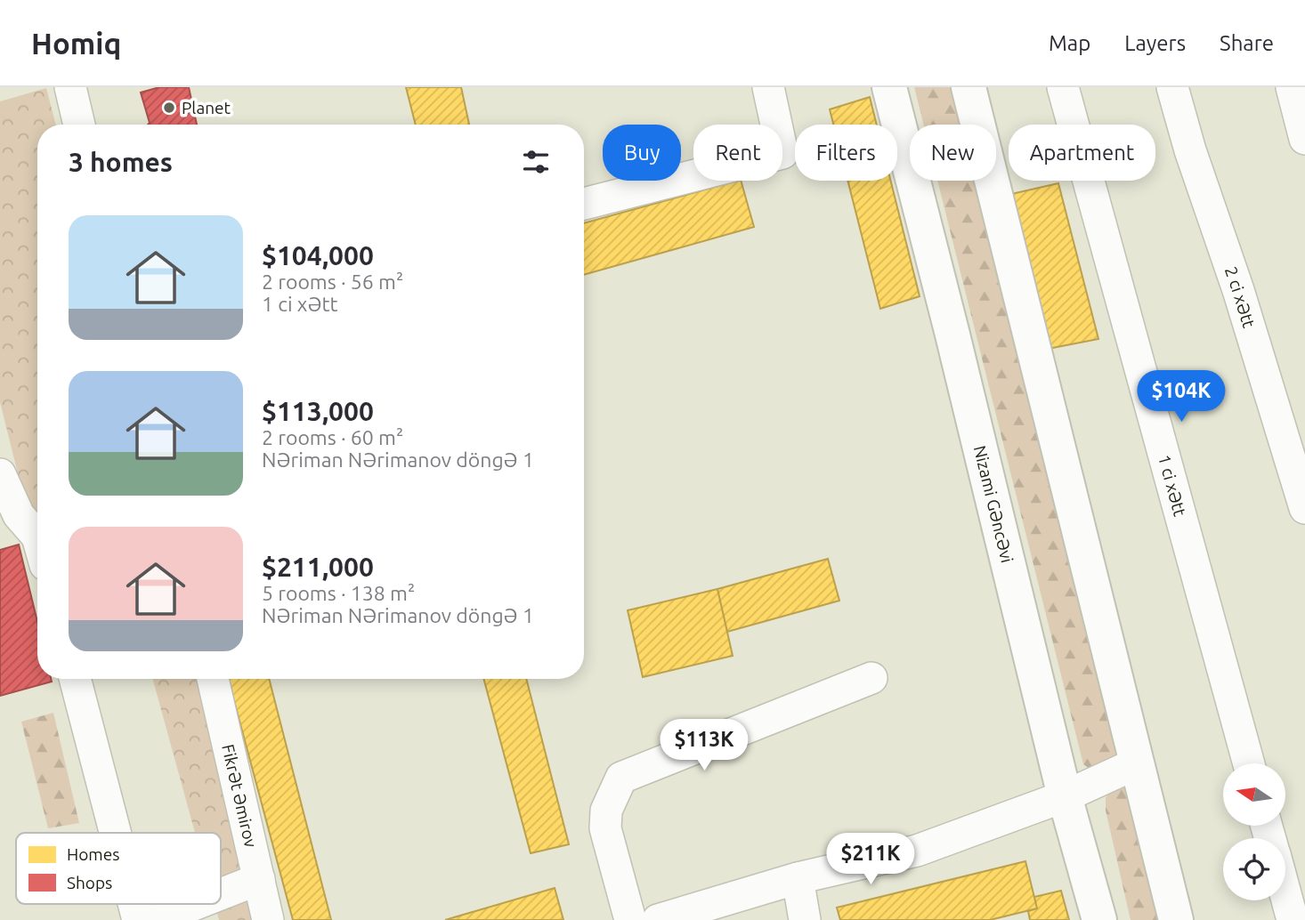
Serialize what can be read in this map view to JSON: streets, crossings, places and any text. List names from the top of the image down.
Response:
{
  "streets": {
    "main road": ["Nizami Gəncəvi"],
    "street": ["2 ci xətt", "1 ci xətt", "Fikrət Əmirov"]
  },
  "places": ["Planet"],
  "legend": ["Homes", "Shops"],
  "north": "left",
  "page": {
    "header": "Homiq",
    "nav": ["Map", "Layers", "Share"],
    "chip": [
      "Buy",
      "Rent",
      "Filters",
      "New",
      "Apartment"
    ],
    "heading": "3 homes",
    "list": [
      {
        "name": "$104,000",
        "note": "2 rooms · 56 m² · 1 ci xətt"
      },
      {
        "name": "$113,000",
        "note": "2 rooms · 60 m² · Nəriman Nərimanov döngə 1"
      },
      {
        "name": "$211,000",
        "note": "5 rooms · 138 m² · Nəriman Nərimanov döngə 1"
      }
    ],
    "price": ["$104K", "$113K", "$211K"]
  }
}
